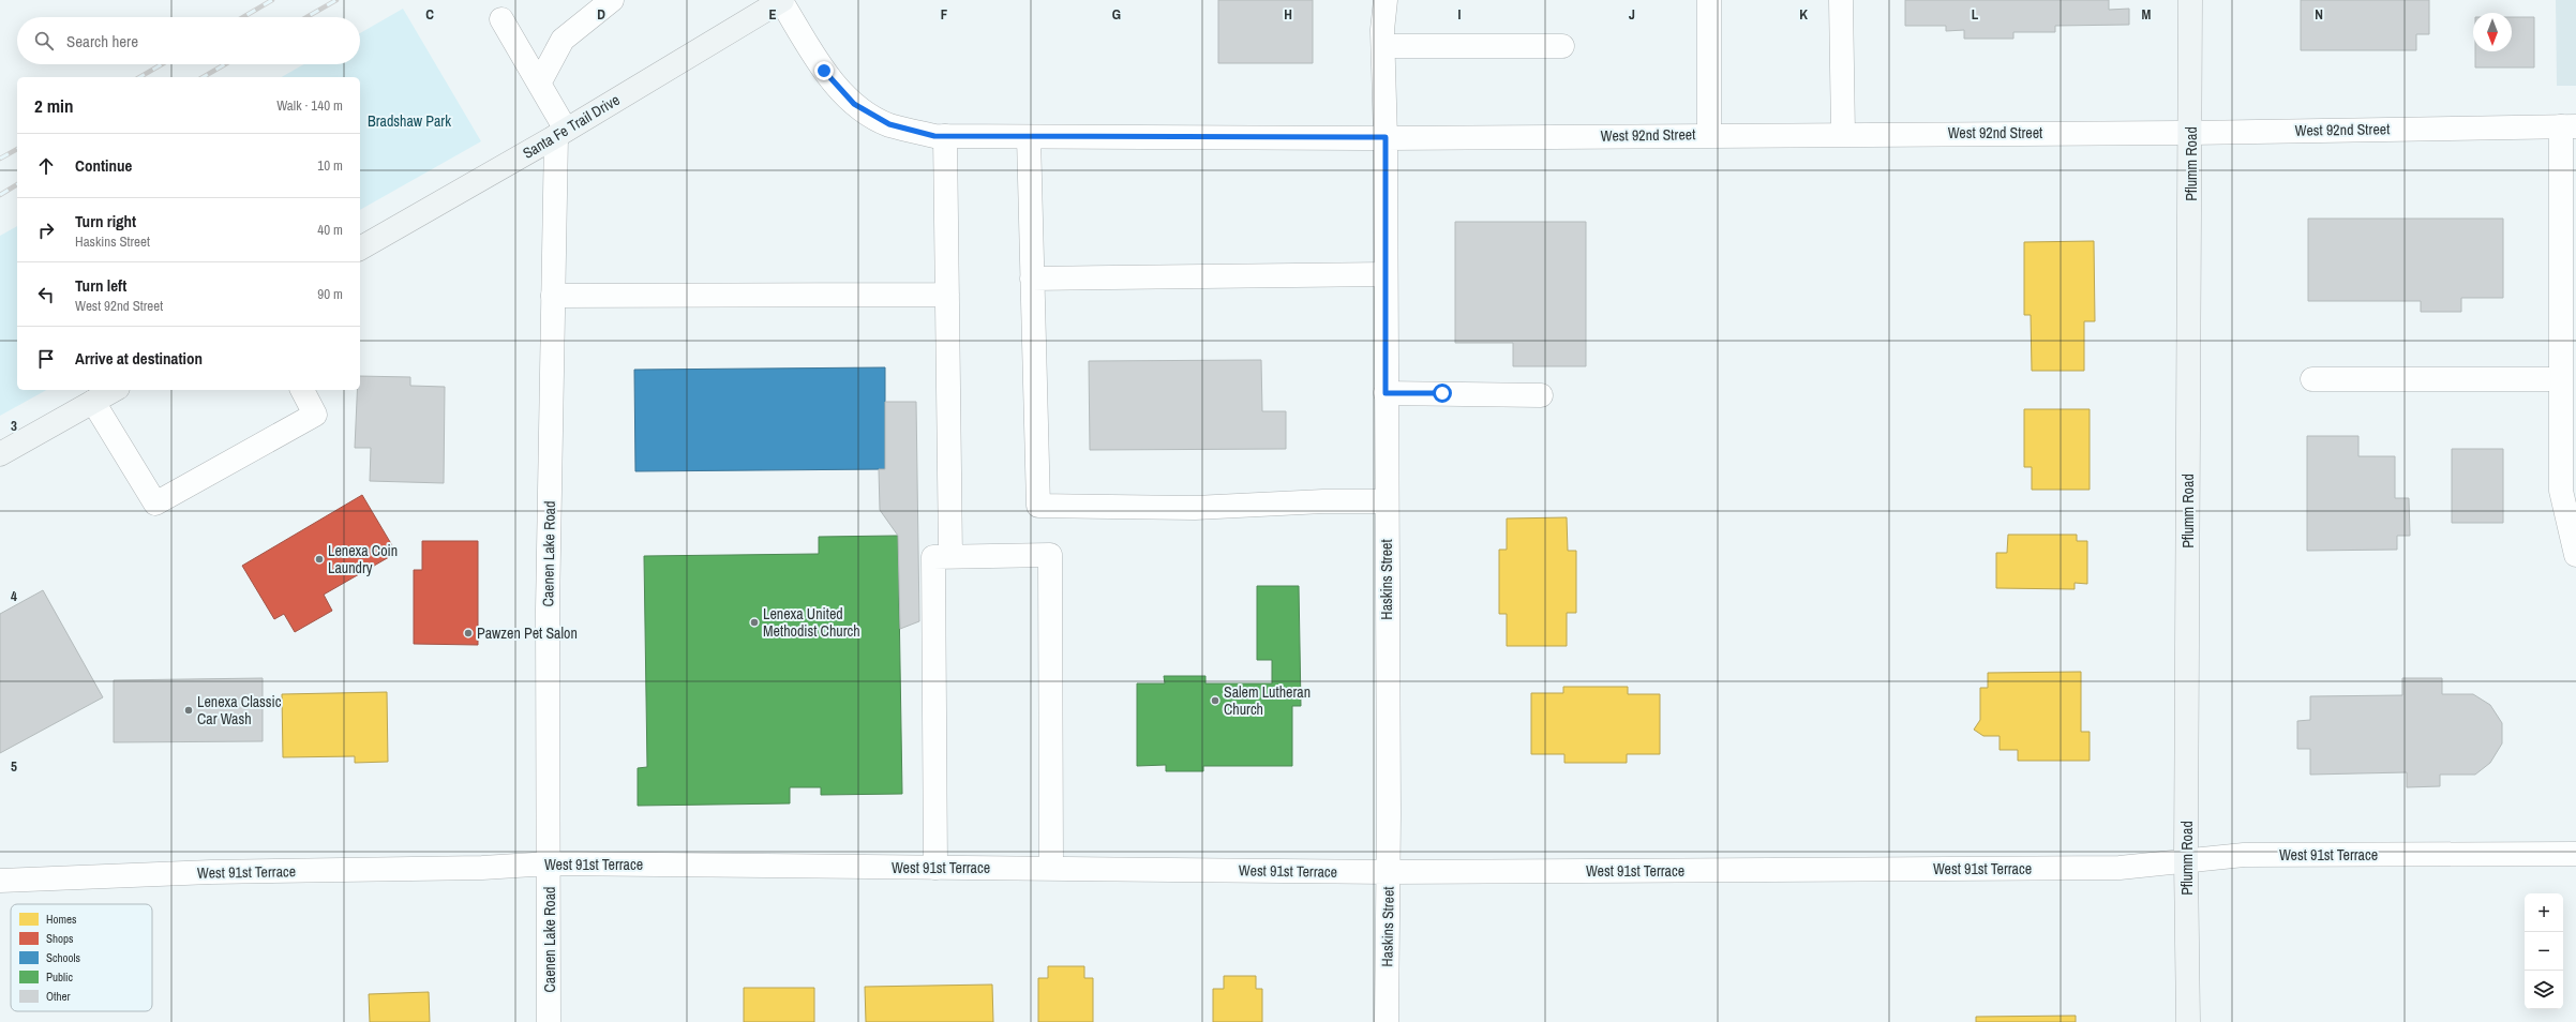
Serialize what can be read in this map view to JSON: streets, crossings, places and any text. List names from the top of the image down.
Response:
{
  "streets": {
    "main road": ["Santa Fe Trail Drive", "Pflumm Road"],
    "street": [
      "West 92nd Street",
      "Caenen Lake Road",
      "Haskins Street",
      "West 91st Terrace"
    ]
  },
  "crossings": [
    ["Santa Fe Trail Drive", "West 92nd Street"],
    ["Santa Fe Trail Drive", "Caenen Lake Road"],
    ["West 92nd Street", "Pflumm Road"],
    ["West 92nd Street", "Haskins Street"],
    ["Pflumm Road", "West 91st Terrace"],
    ["Caenen Lake Road", "West 91st Terrace"],
    ["Haskins Street", "West 91st Terrace"]
  ],
  "parks": ["Bradshaw Park"],
  "places": [
    "Lenexa Coin Laundry",
    "Lenexa United Methodist Church",
    "Pawzen Pet Salon",
    "Salem Lutheran Church",
    "Lenexa Classic Car Wash"
  ],
  "legend": [
    "Homes",
    "Shops",
    "Schools",
    "Public",
    "Other"
  ],
  "north": "bottom",
  "page": {
    "search": "Search here",
    "heading": ["2 min", "Walk · 140 m"],
    "list": [
      ["Continue", "10 m"],
      ["Turn right", "Haskins Street", "40 m"],
      ["Turn left", "West 92nd Street", "90 m"],
      "Arrive at destination"
    ],
    "map_buttons": ["+", "−"]
  },
  "grid": {
    "columns": [
      "C",
      "D",
      "E",
      "F",
      "G",
      "H",
      "I",
      "J",
      "K",
      "L",
      "M",
      "N"
    ],
    "rows": ["3", "4", "5"]
  }
}
